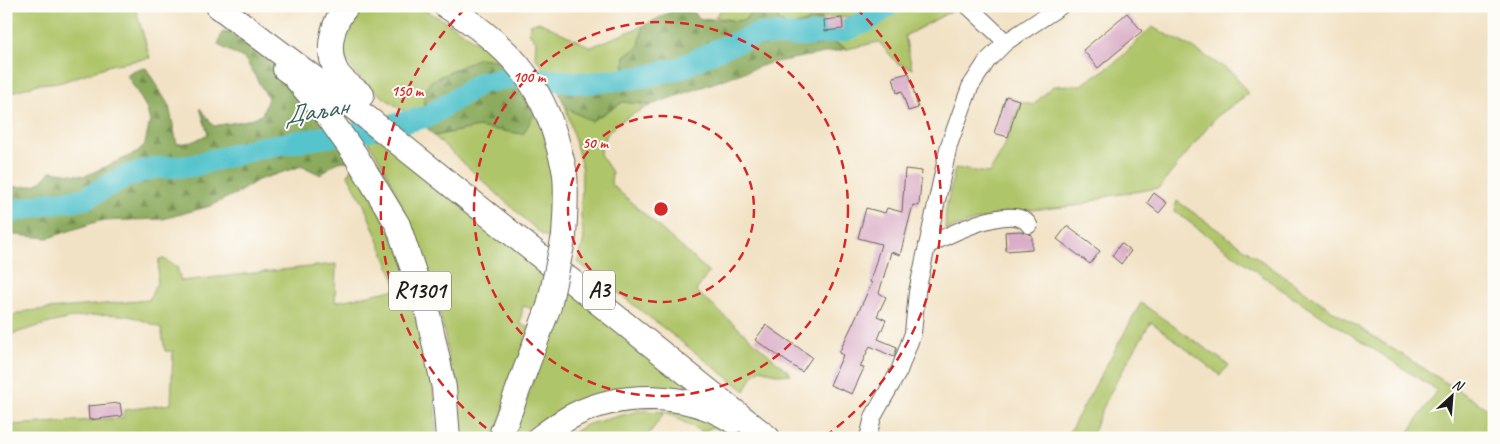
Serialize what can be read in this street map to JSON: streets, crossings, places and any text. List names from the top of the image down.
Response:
{
  "streets": {
    "highway": ["A3", "R1301"]
  },
  "water": ["Даљан"],
  "north": "top right",
  "rings": ["100 m", "150 m", "50 m"]
}
